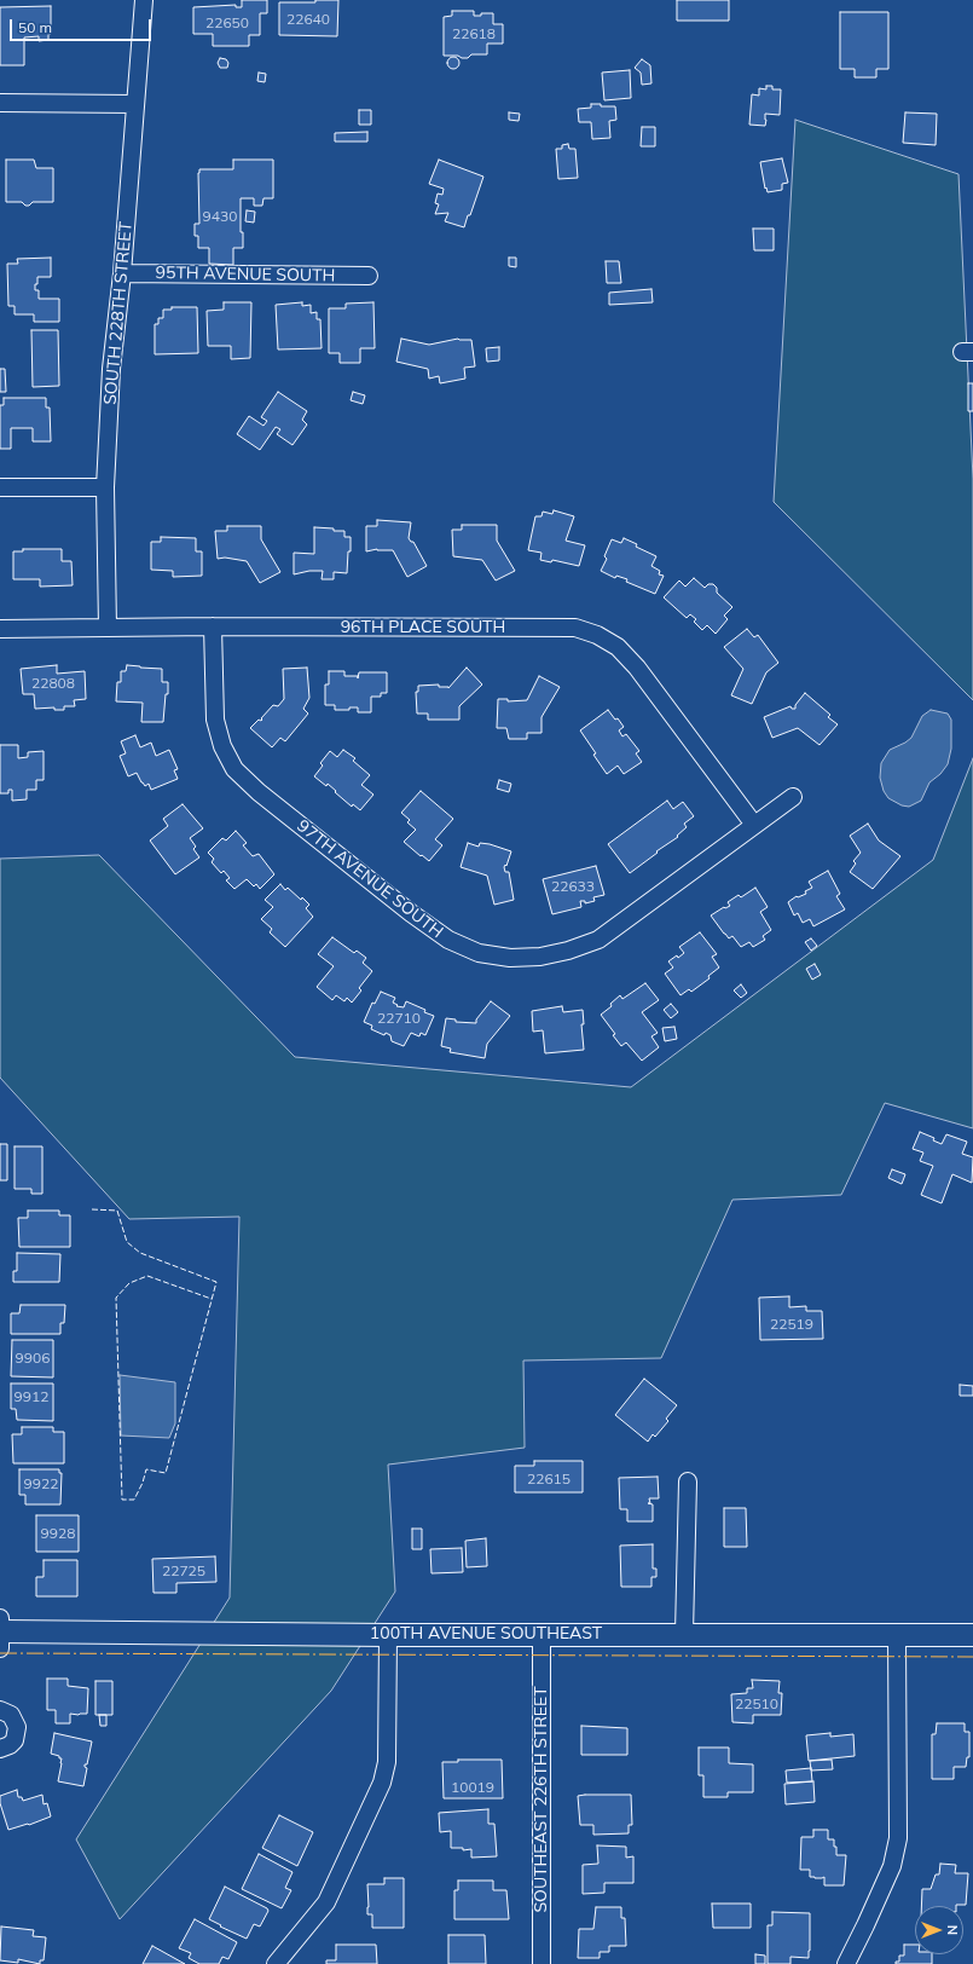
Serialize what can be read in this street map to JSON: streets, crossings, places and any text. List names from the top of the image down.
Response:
{
  "streets": {
    "street": [
      "95TH AVENUE SOUTH",
      "SOUTH 228TH STREET",
      "96TH PLACE SOUTH",
      "97TH AVENUE SOUTH",
      "100TH AVENUE SOUTHEAST",
      "SOUTHEAST 226TH STREET"
    ]
  },
  "crossings": [
    ["95TH AVENUE SOUTH", "SOUTH 228TH STREET"],
    ["SOUTH 228TH STREET", "96TH PLACE SOUTH"],
    ["96TH PLACE SOUTH", "97TH AVENUE SOUTH"],
    ["100TH AVENUE SOUTHEAST", "SOUTHEAST 226TH STREET"]
  ],
  "house_numbers": [
    "22640",
    "22650",
    "22618",
    "9430",
    "22808",
    "22633",
    "22710",
    "22519",
    "9906",
    "9912",
    "22615",
    "9922",
    "9928",
    "22725",
    "22510",
    "10019"
  ],
  "scale_bar": "50 m",
  "north": "right"
}
